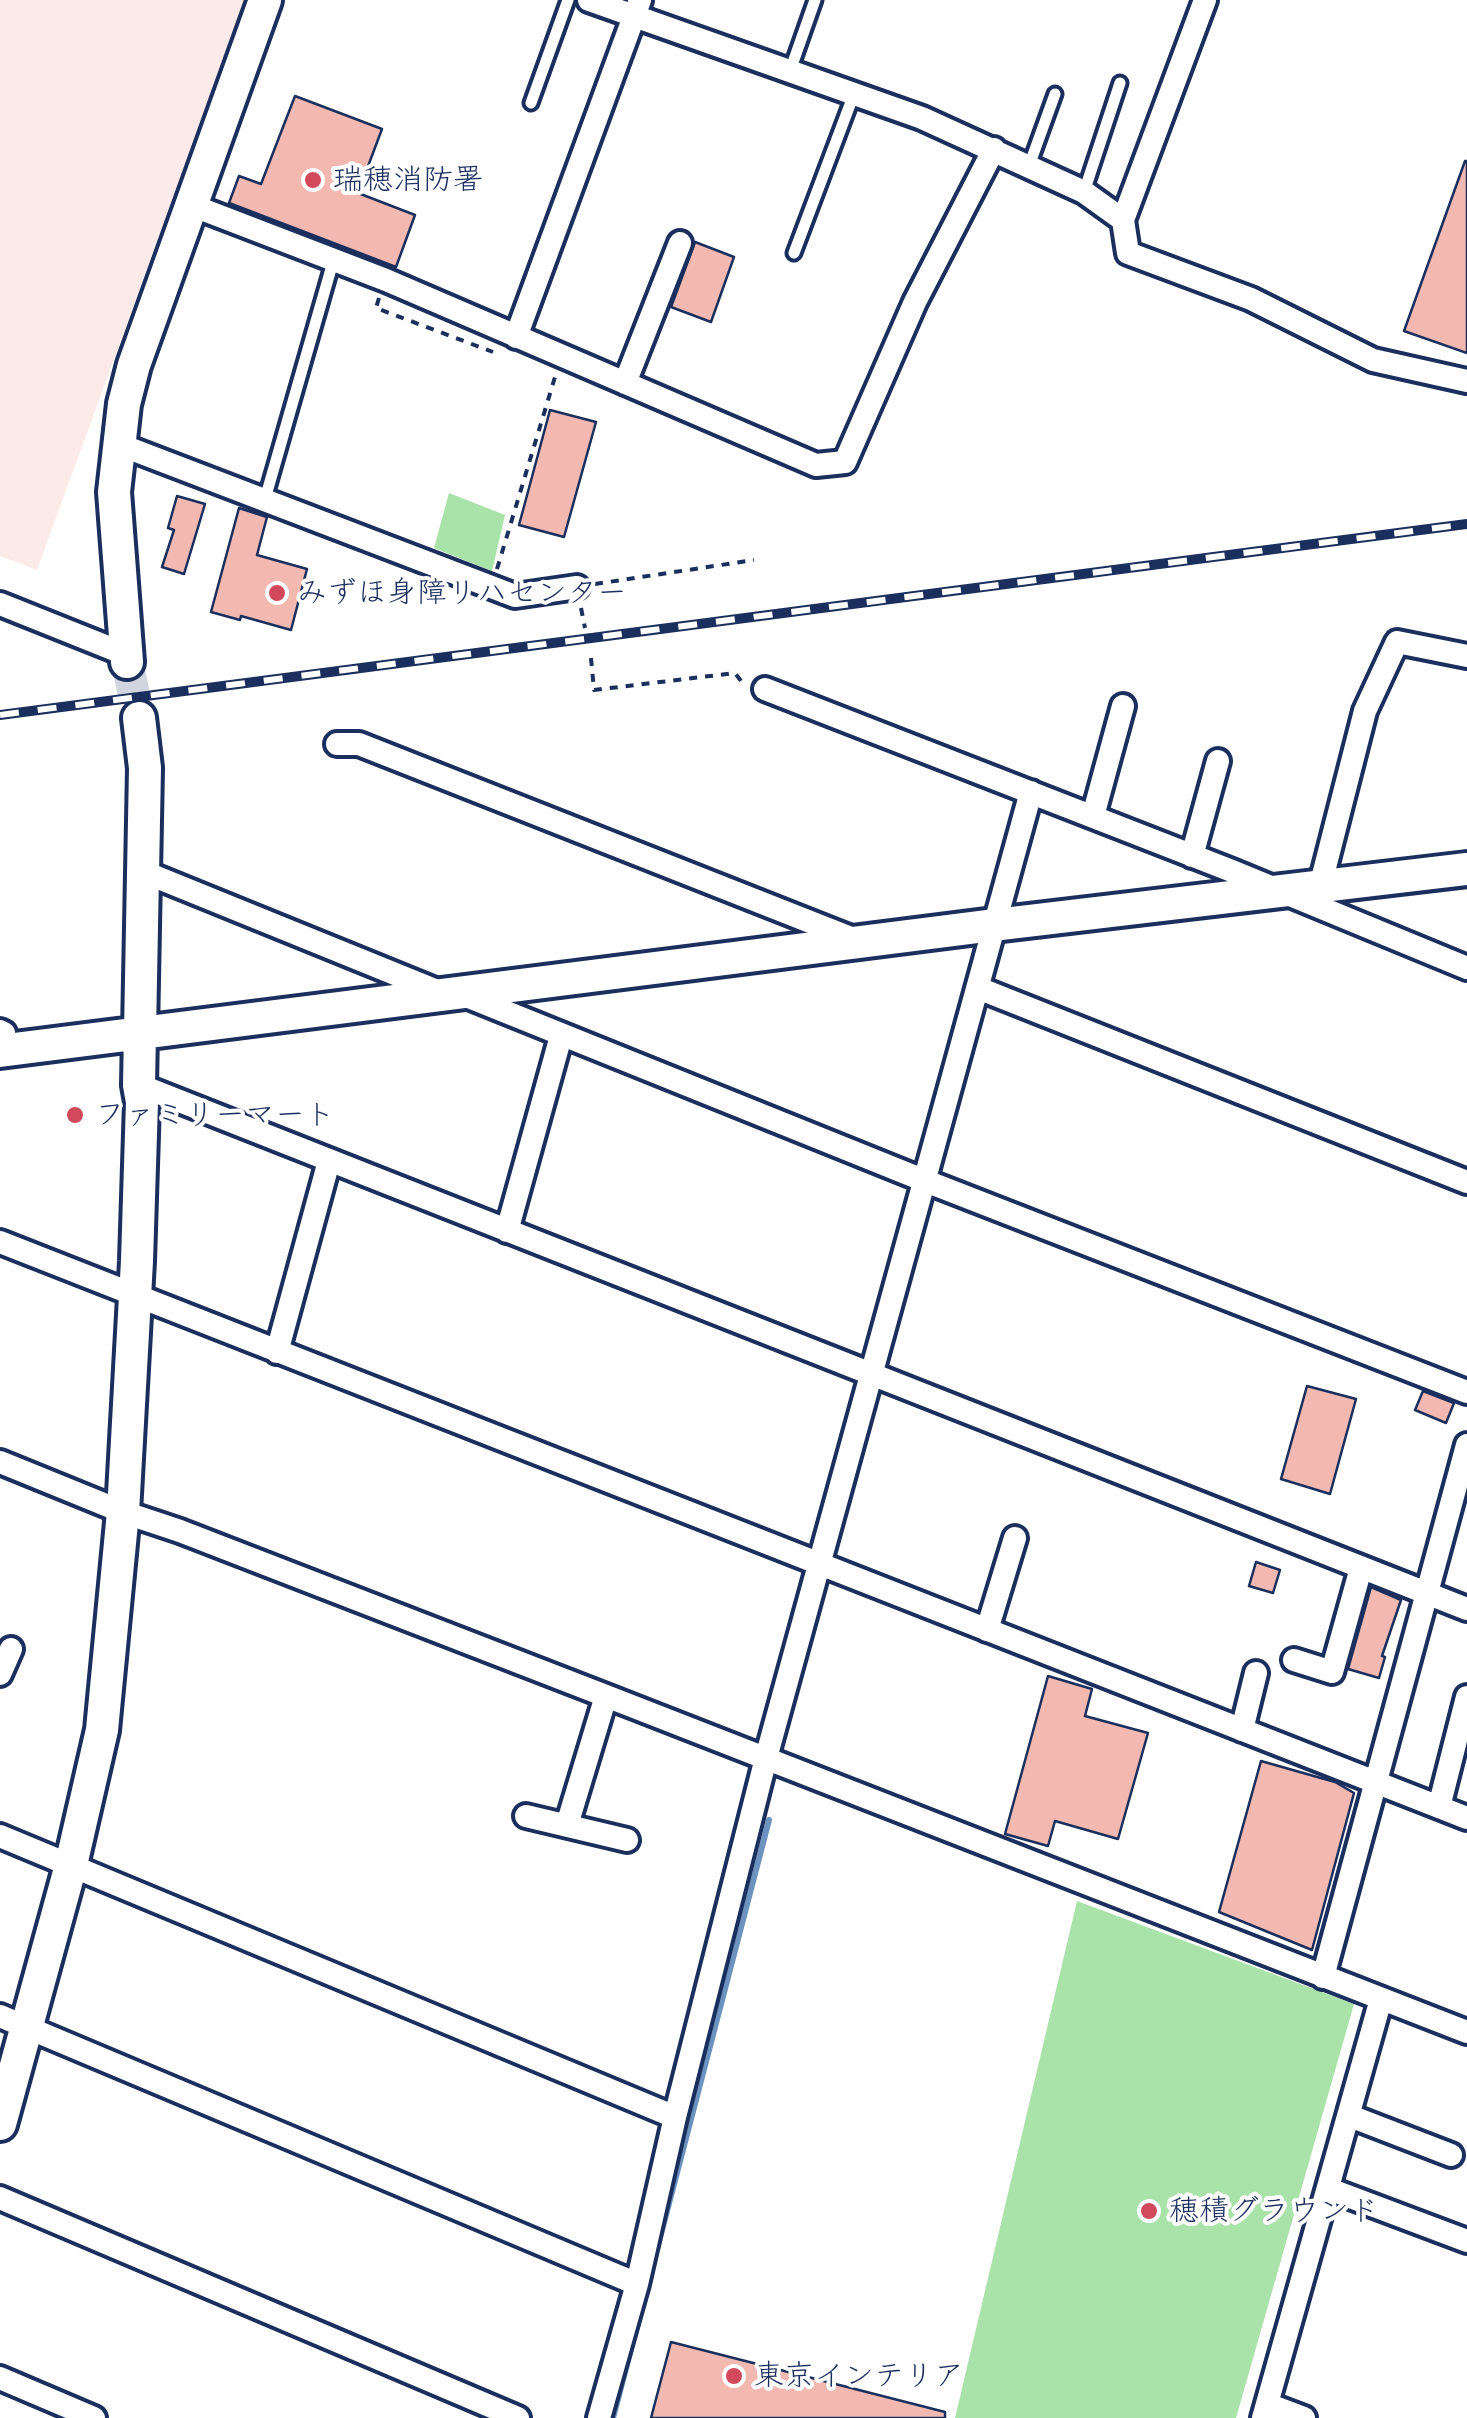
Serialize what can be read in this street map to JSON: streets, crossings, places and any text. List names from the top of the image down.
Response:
{
  "places": [
    "瑞穂消防署",
    "みずほ身障リハセンター",
    "ファミリーマート",
    "穂積グラウンド",
    "東京インテリア"
  ]
}
